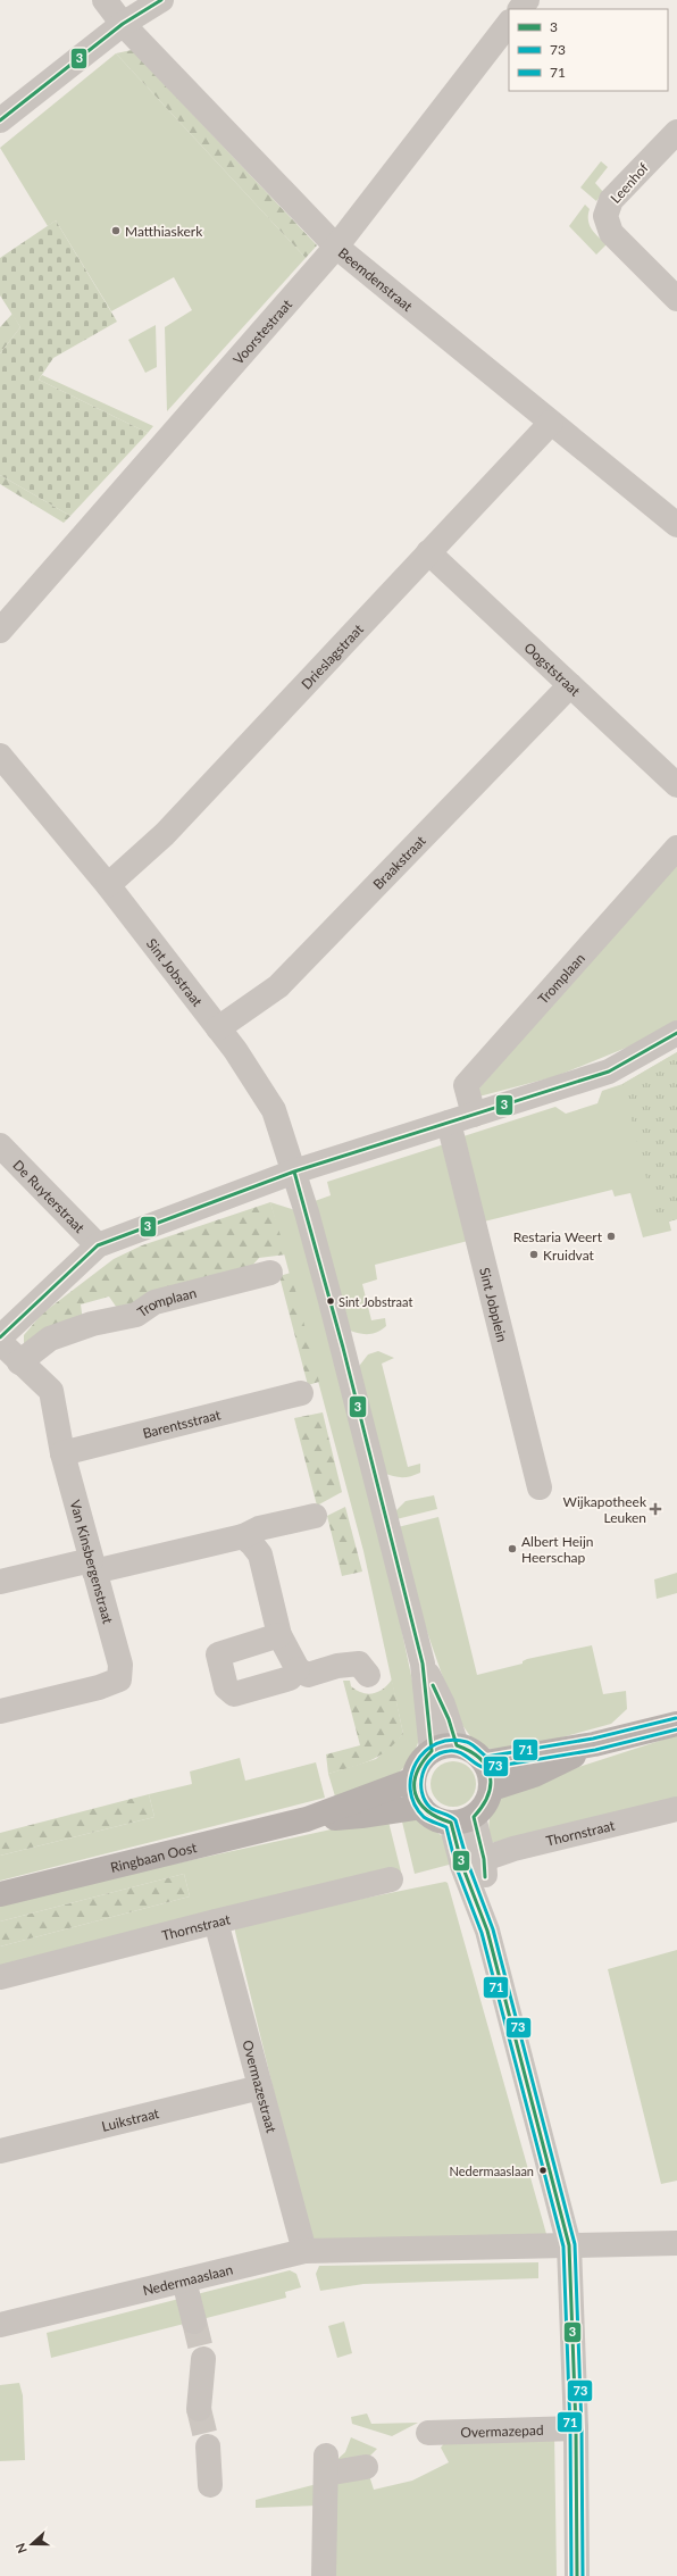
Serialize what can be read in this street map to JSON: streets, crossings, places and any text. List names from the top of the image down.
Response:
{
  "streets": {
    "main road": ["Ringbaan Oost"],
    "street": [
      "Leenhof",
      "Beemdenstraat",
      "Voorstestraat",
      "Drieslagstraat",
      "Oogststraat",
      "Braakstraat",
      "Sint Jobstraat",
      "Tromplaan",
      "De Ruyterstraat",
      "Sint Jobplein",
      "Barentsstraat",
      "Van Kinsbergenstraat",
      "Thornstraat",
      "Overmazestraat",
      "Luikstraat",
      "Nedermaaslaan",
      "Overmazepad"
    ]
  },
  "crossings": [
    ["Beemdenstraat", "Voorstestraat"],
    ["Beemdenstraat", "Drieslagstraat"],
    ["Drieslagstraat", "Oogststraat"],
    ["Drieslagstraat", "Sint Jobstraat"],
    ["Oogststraat", "Braakstraat"],
    ["Braakstraat", "Sint Jobstraat"],
    ["Sint Jobstraat", "Ringbaan Oost"],
    ["Tromplaan", "Van Kinsbergenstraat"],
    ["Barentsstraat", "Van Kinsbergenstraat"],
    ["Thornstraat", "Overmazestraat"],
    ["Overmazestraat", "Luikstraat"],
    ["Overmazestraat", "Nedermaaslaan"]
  ],
  "places": {
    "other": [
      "Matthiaskerk",
      "Restaria Weert",
      "Kruidvat",
      "Sint Jobstraat",
      "Albert Heijn Heerschap",
      "Nedermaaslaan"
    ],
    "health": ["Wijkapotheek Leuken"]
  },
  "lines": ["transit line 3", "transit line 71", "transit line 73"],
  "legend": ["3", "73", "71"],
  "north": "left"
}
